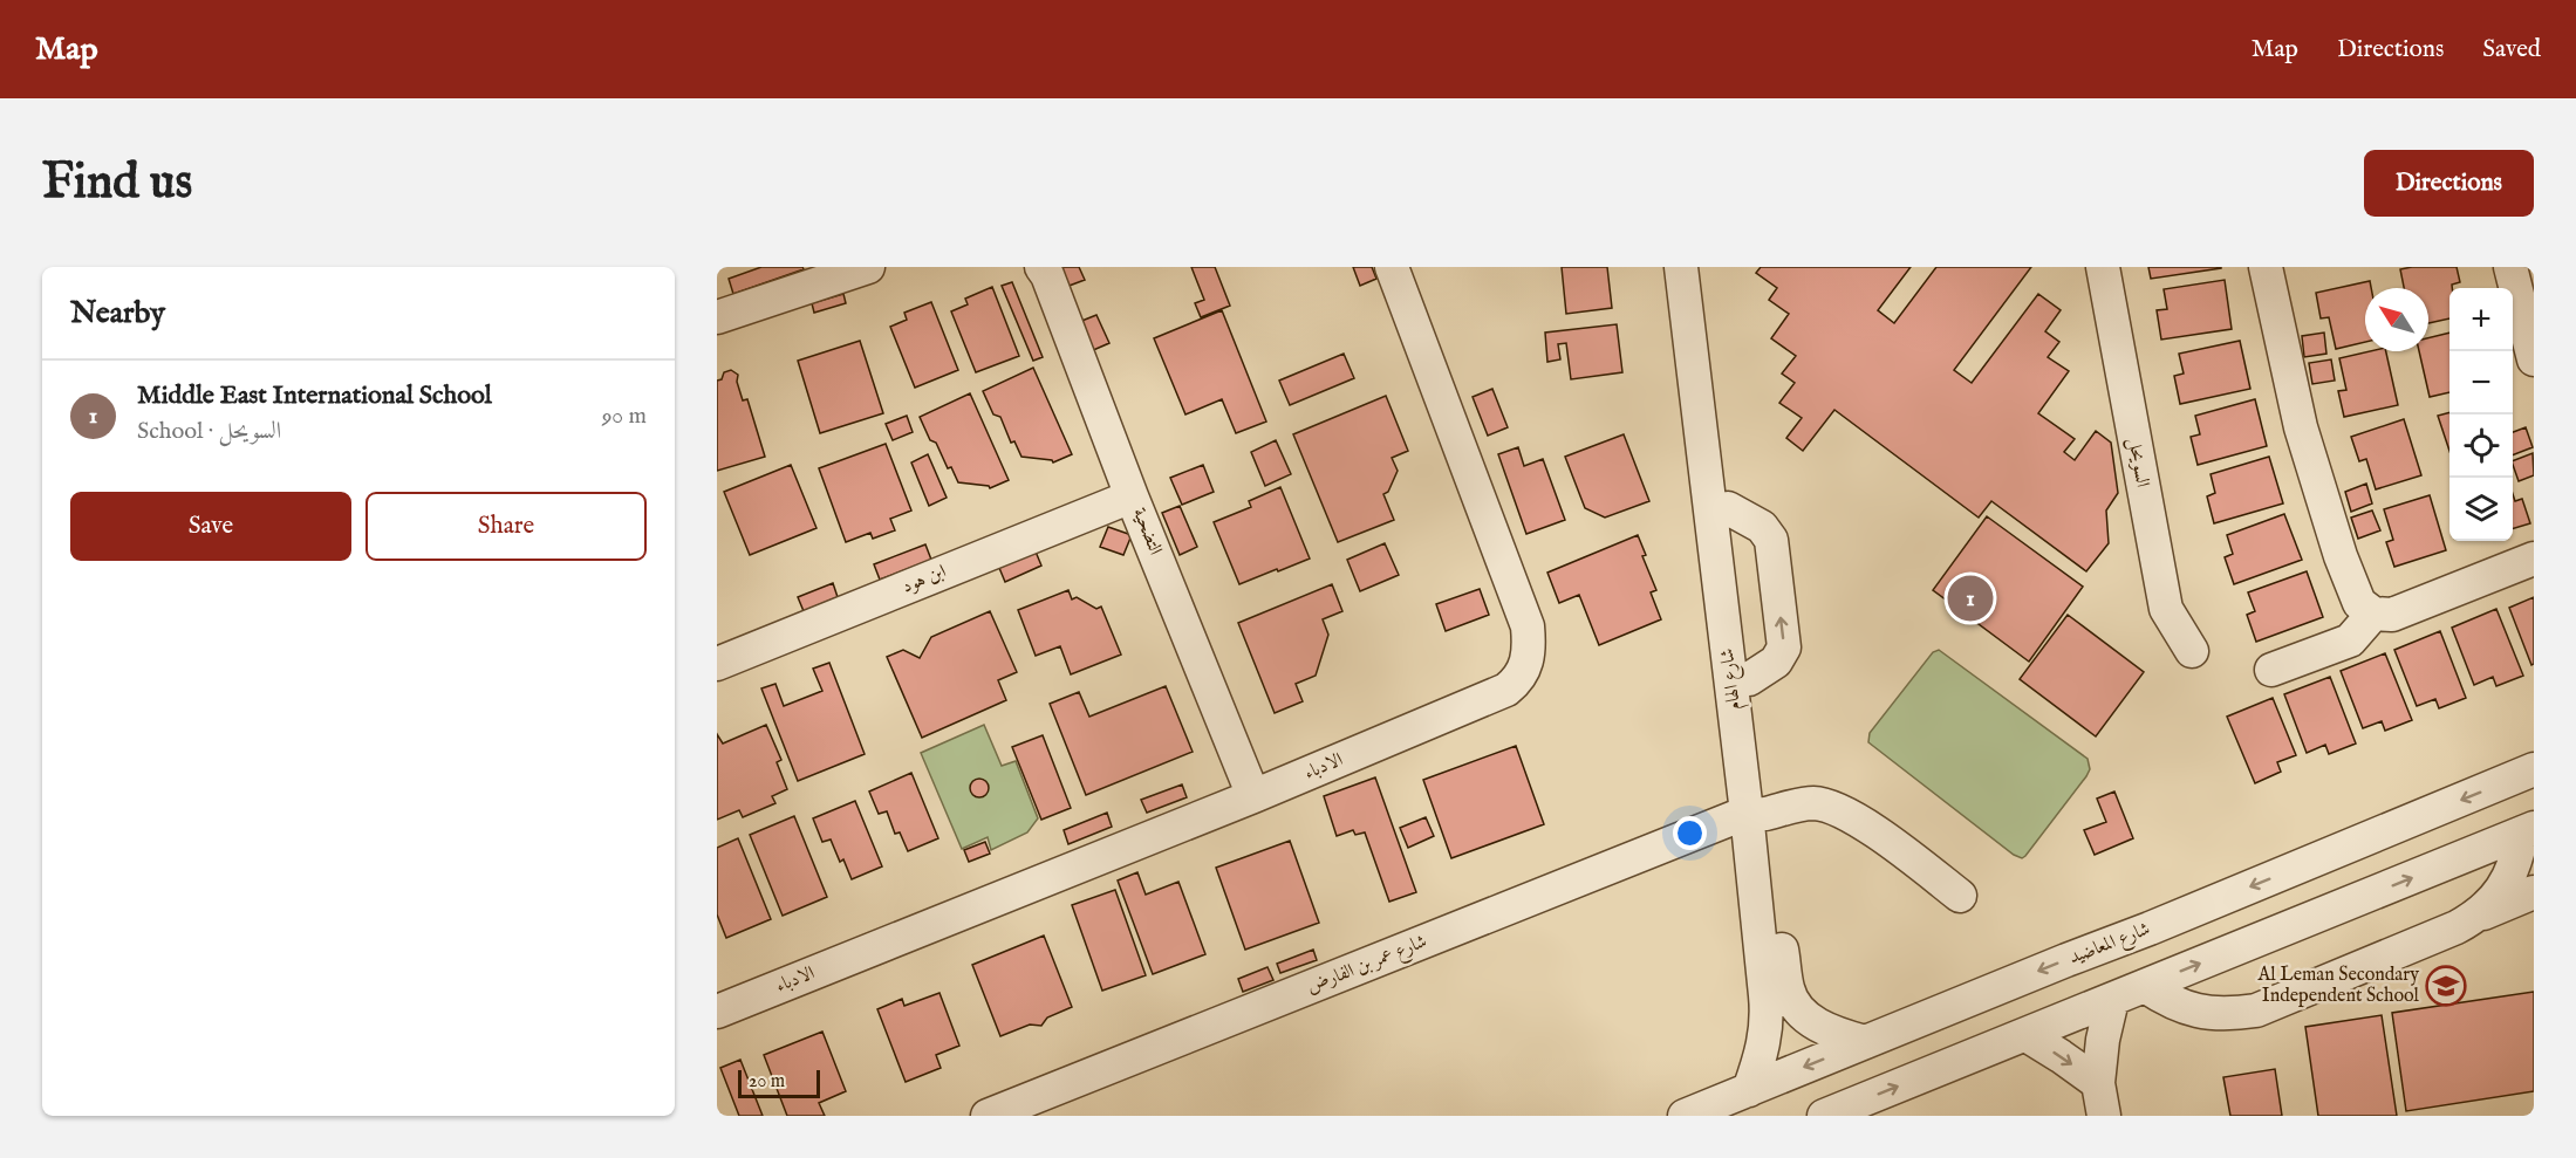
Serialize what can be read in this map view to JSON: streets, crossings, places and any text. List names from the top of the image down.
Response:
{
  "streets": {
    "street": [
      "السويحل",
      "التضحية",
      "ابن هود",
      "شارع الهام",
      "الادباء",
      "شارع المعاضيد",
      "شارع عمر بن الفارض"
    ]
  },
  "crossings": [
    ["التضحية", "ابن هود"],
    ["التضحية", "الادباء"],
    ["شارع الهام", "شارع المعاضيد"],
    ["شارع الهام", "شارع عمر بن الفارض"]
  ],
  "places": {
    "school or university": ["Al Leman Secondary Independent School"]
  },
  "scale_bar": "20 m",
  "north": "top left",
  "page": {
    "header": "Map",
    "nav": ["Map", "Directions", "Saved"],
    "buttons": [
      "Directions",
      ["Save", "Share"]
    ],
    "title": "Find us",
    "heading": "Nearby",
    "map_buttons": ["+", "−"],
    "list": [
      {
        "mark": "1",
        "name": "Middle East International School",
        "note": "School · السويحل",
        "value": "90 m"
      }
    ],
    "pins": "1",
    "scale": "20 m"
  }
}
